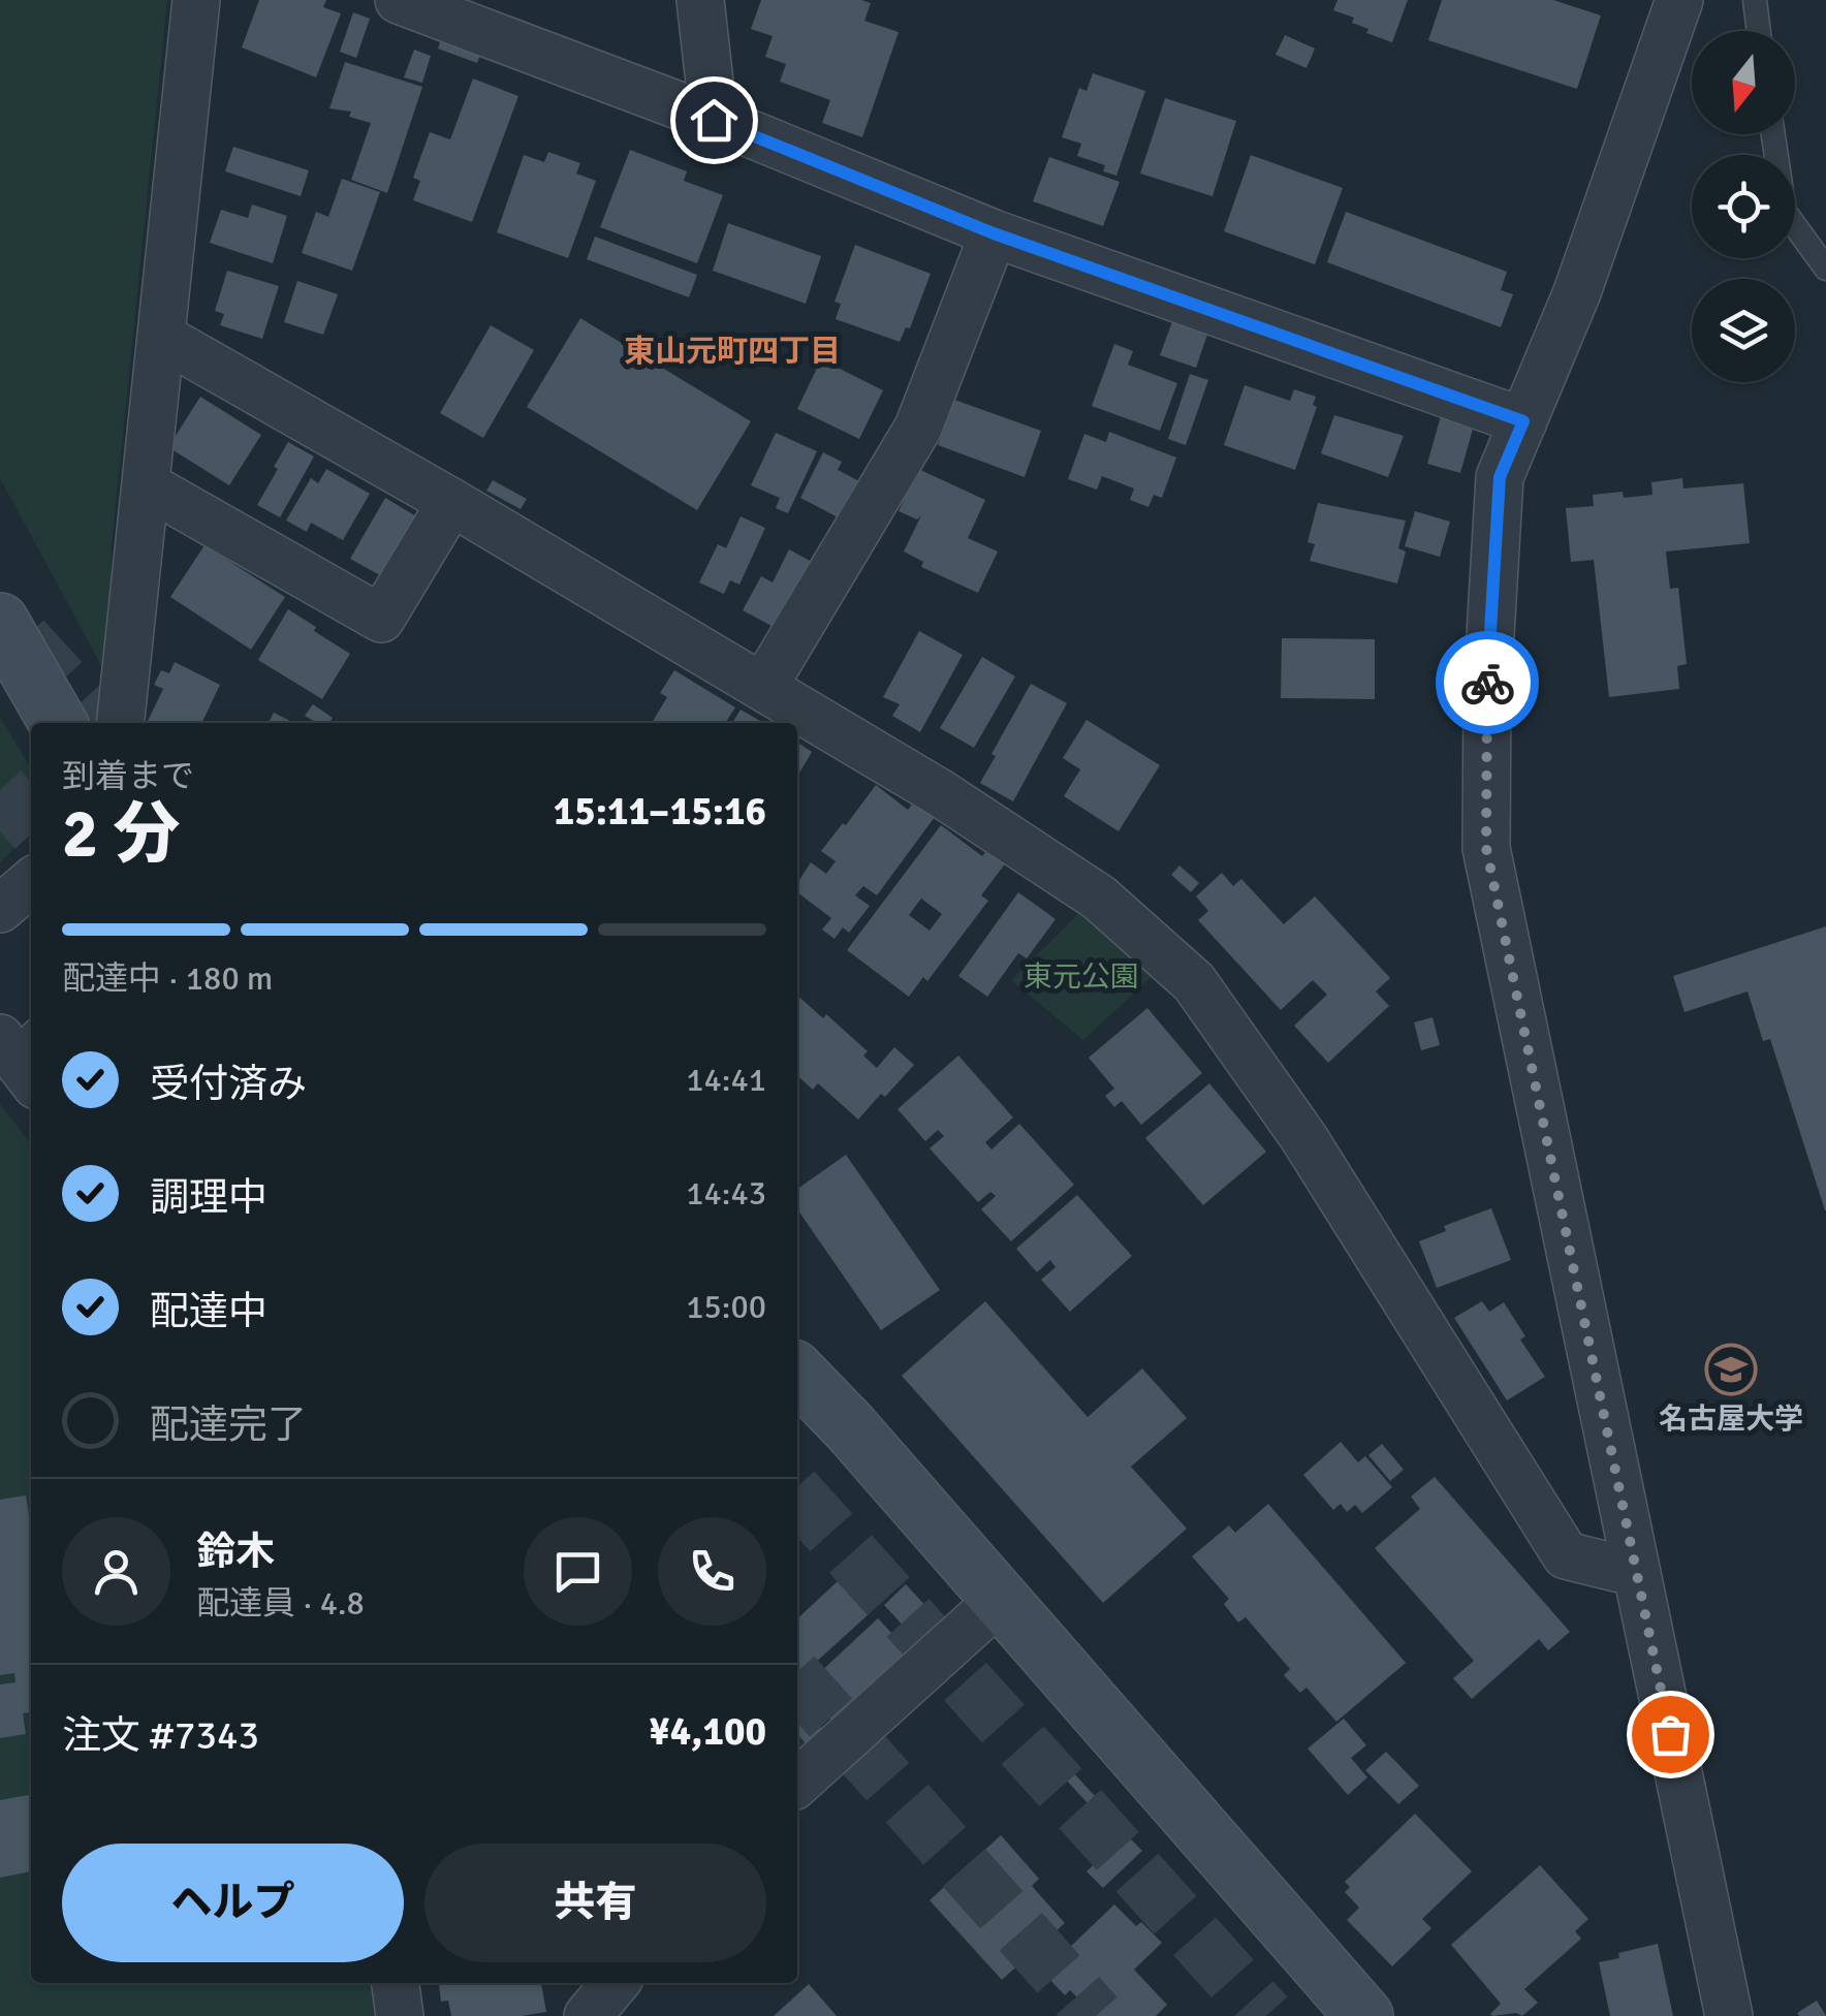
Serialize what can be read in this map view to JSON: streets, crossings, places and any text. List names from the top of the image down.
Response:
{
  "districts": ["東山元町四丁目"],
  "parks": ["東元公園"],
  "places": {
    "school or university": ["名古屋大学"]
  },
  "north": "bottom",
  "page": {
    "heading": ["2 分", "到着まで", "15:11–15:16"],
    "panel": [
      "鈴木",
      "配達員 · 4.8",
      "注文 #7343",
      "¥4,100"
    ],
    "bar": "配達中 · 180 m",
    "list": [
      ["受付済み", "14:41"],
      ["調理中", "14:43"],
      ["配達中", "15:00"],
      "配達完了"
    ],
    "buttons": ["ヘルプ", "共有"]
  }
}
